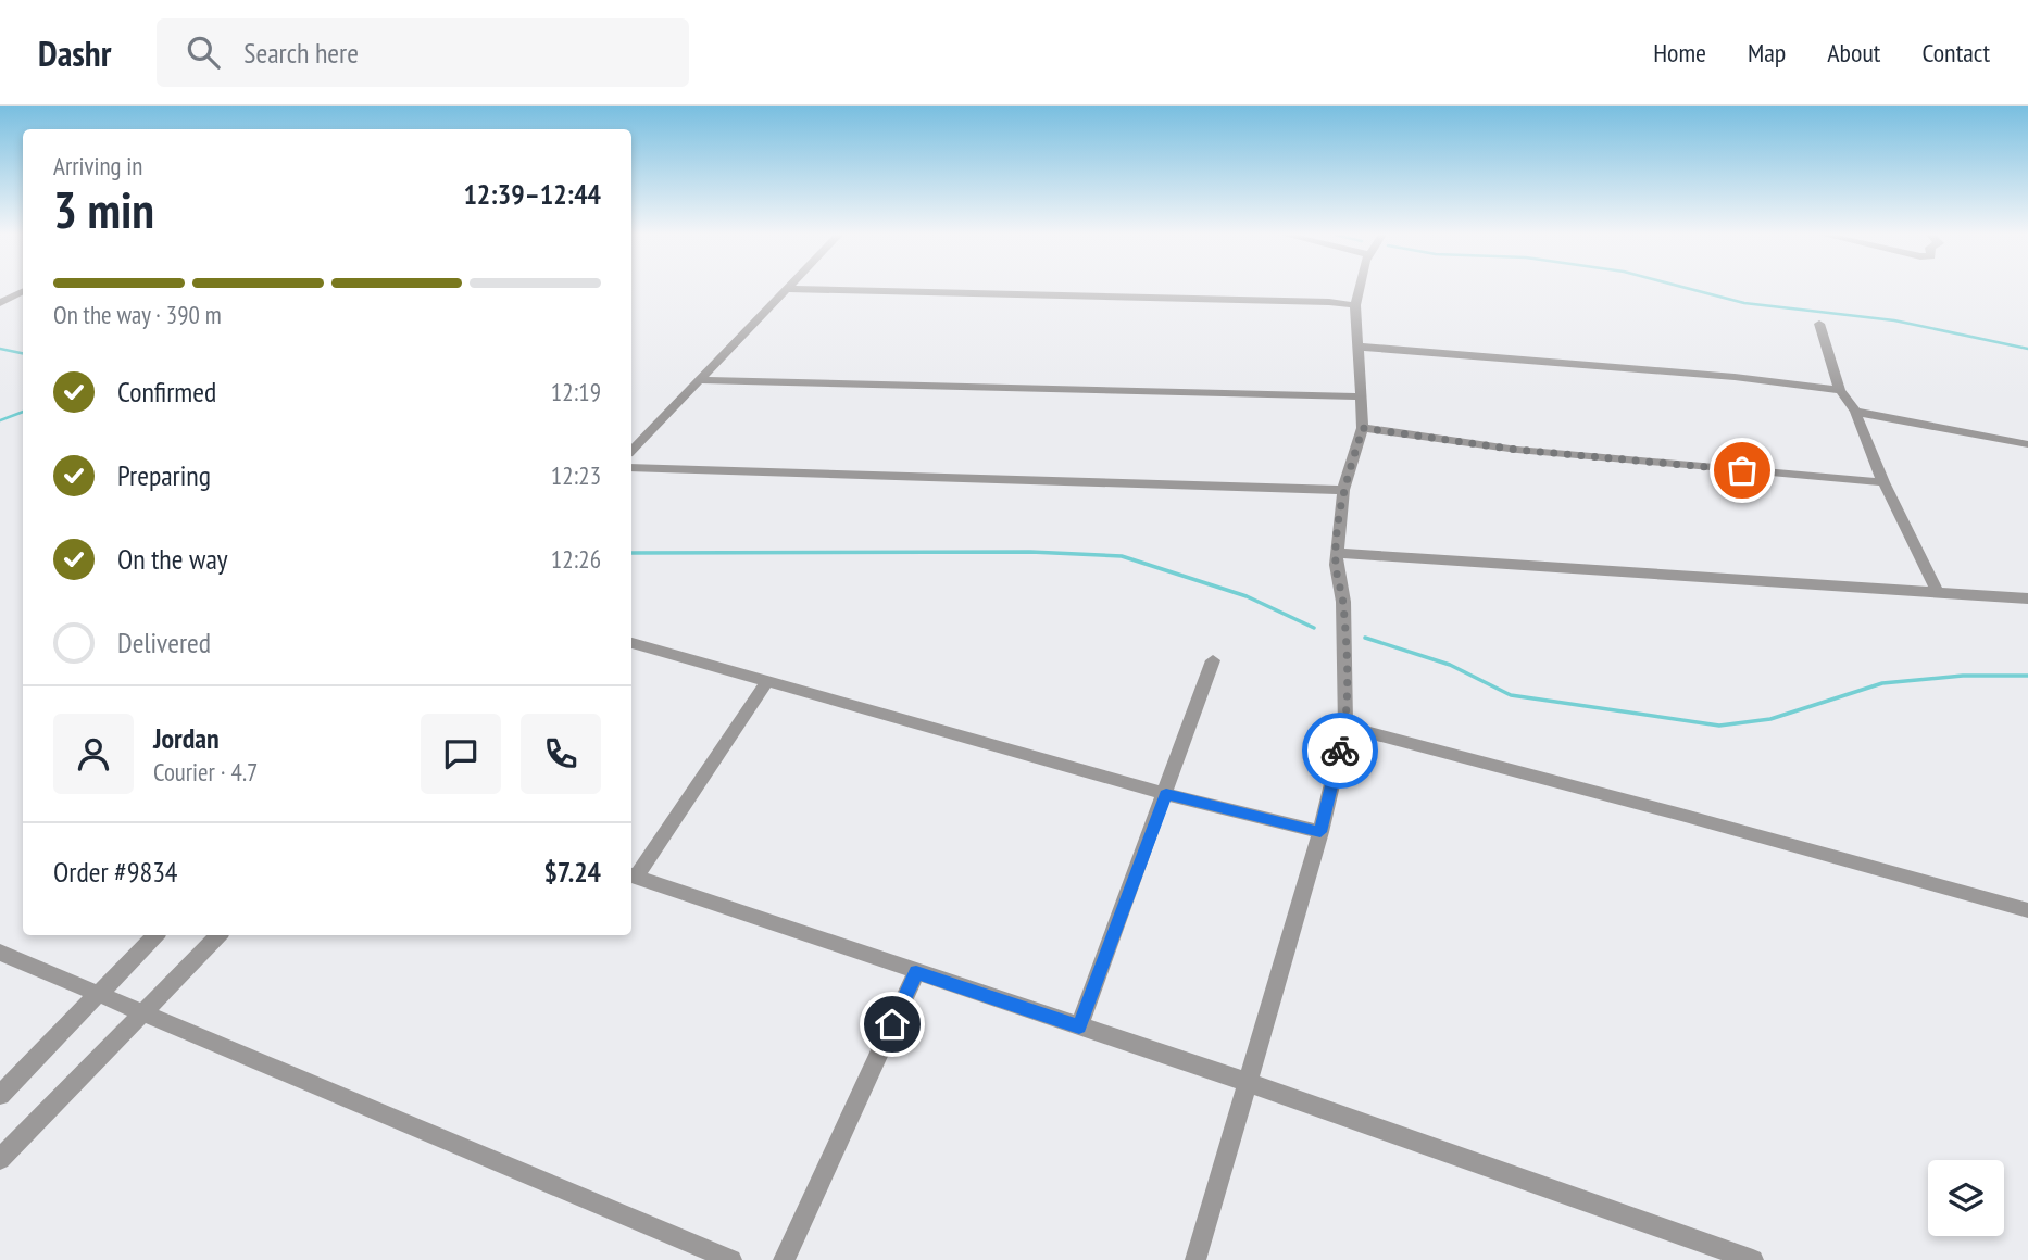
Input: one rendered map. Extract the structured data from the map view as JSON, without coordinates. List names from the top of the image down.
{
  "page": {
    "header": "Dashr",
    "search": "Search here",
    "nav": [
      "Home",
      "Map",
      "About",
      "Contact"
    ],
    "heading": ["3 min", "Arriving in", "12:39–12:44"],
    "panel": [
      "Jordan",
      "Courier · 4.7",
      "Order #9834",
      "$7.24"
    ],
    "bar": "On the way · 390 m",
    "list": [
      ["Confirmed", "12:19"],
      ["Preparing", "12:23"],
      ["On the way", "12:26"],
      "Delivered"
    ]
  }
}
